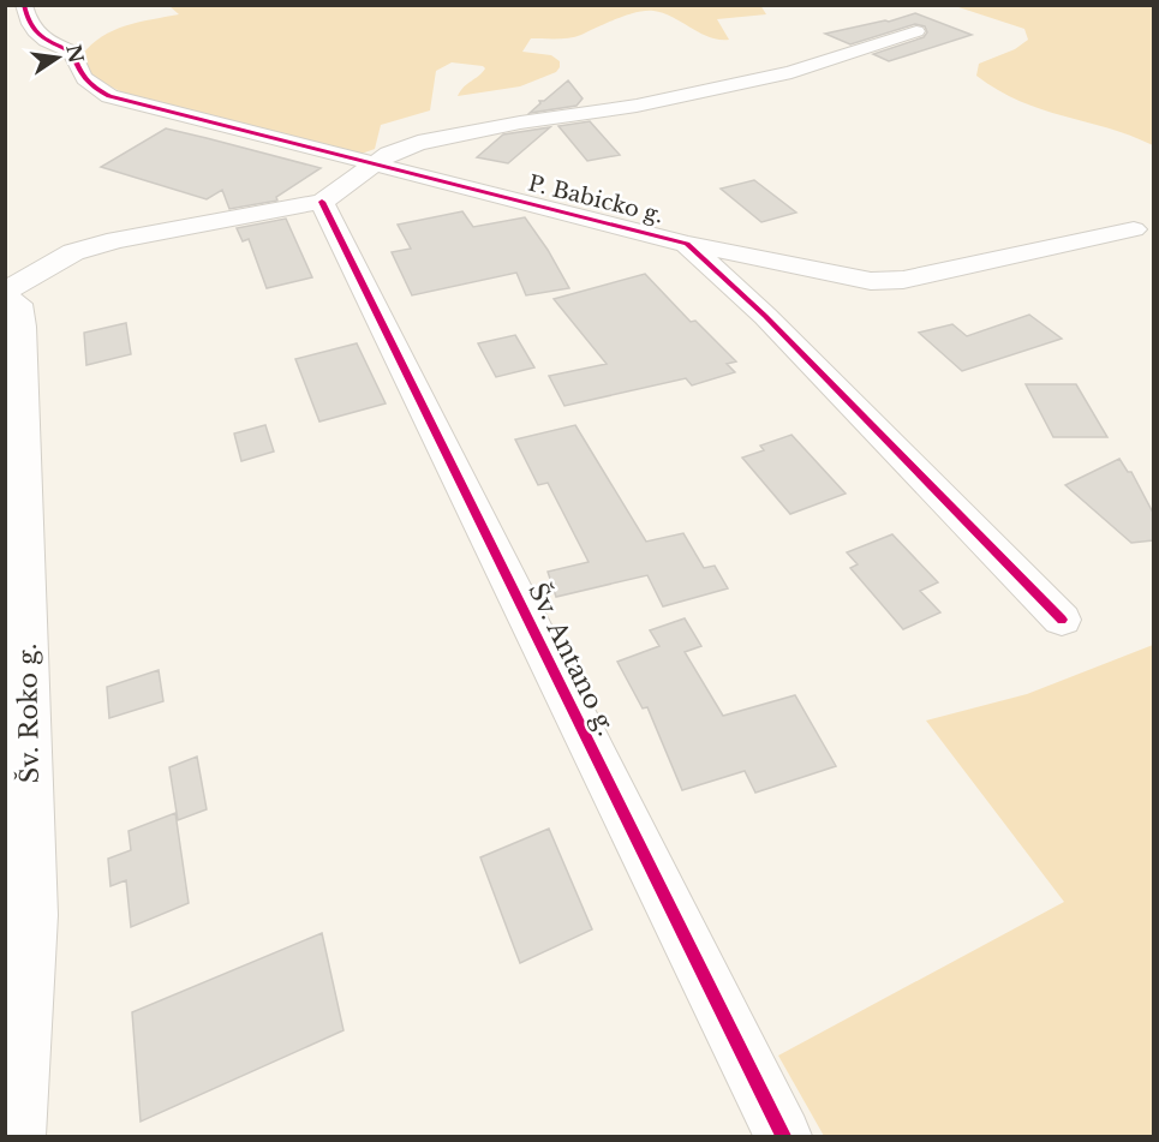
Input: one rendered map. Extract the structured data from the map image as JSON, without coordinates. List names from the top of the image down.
{
  "streets": {
    "street": ["P. Babicko g.", "Šv. Antano g.", "Šv. Roko g."]
  },
  "north": "right"
}
